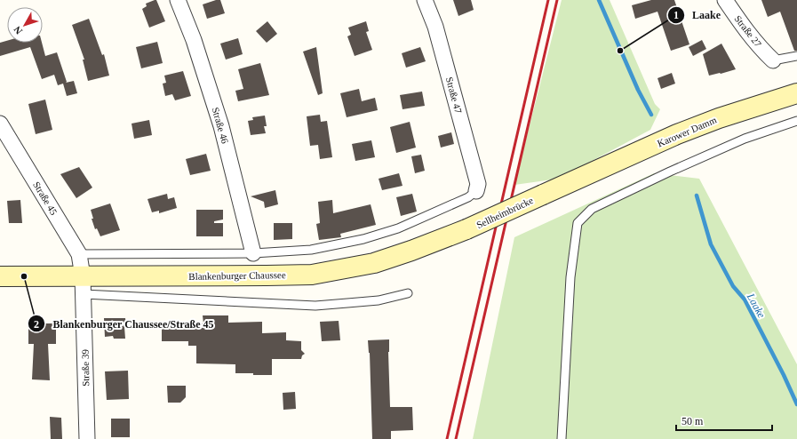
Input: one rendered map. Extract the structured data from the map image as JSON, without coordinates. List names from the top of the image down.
{
  "streets": {
    "main road": ["Karower Damm", "Sellheimbrücke", "Blankenburger Chaussee"],
    "street": [
      "Straße 27",
      "Straße 47",
      "Straße 46",
      "Straße 45",
      "Straße 39"
    ]
  },
  "crossings": [
    ["Karower Damm", "Sellheimbrücke"],
    ["Straße 45", "Blankenburger Chaussee"],
    ["Straße 45", "Straße 39"],
    ["Sellheimbrücke", "Blankenburger Chaussee"],
    ["Blankenburger Chaussee", "Straße 39"]
  ],
  "water": ["Laake"],
  "places": ["Laake", "Blankenburger Chaussee/Straße 45"],
  "scale_bar": "50 m",
  "north": "bottom left"
}
